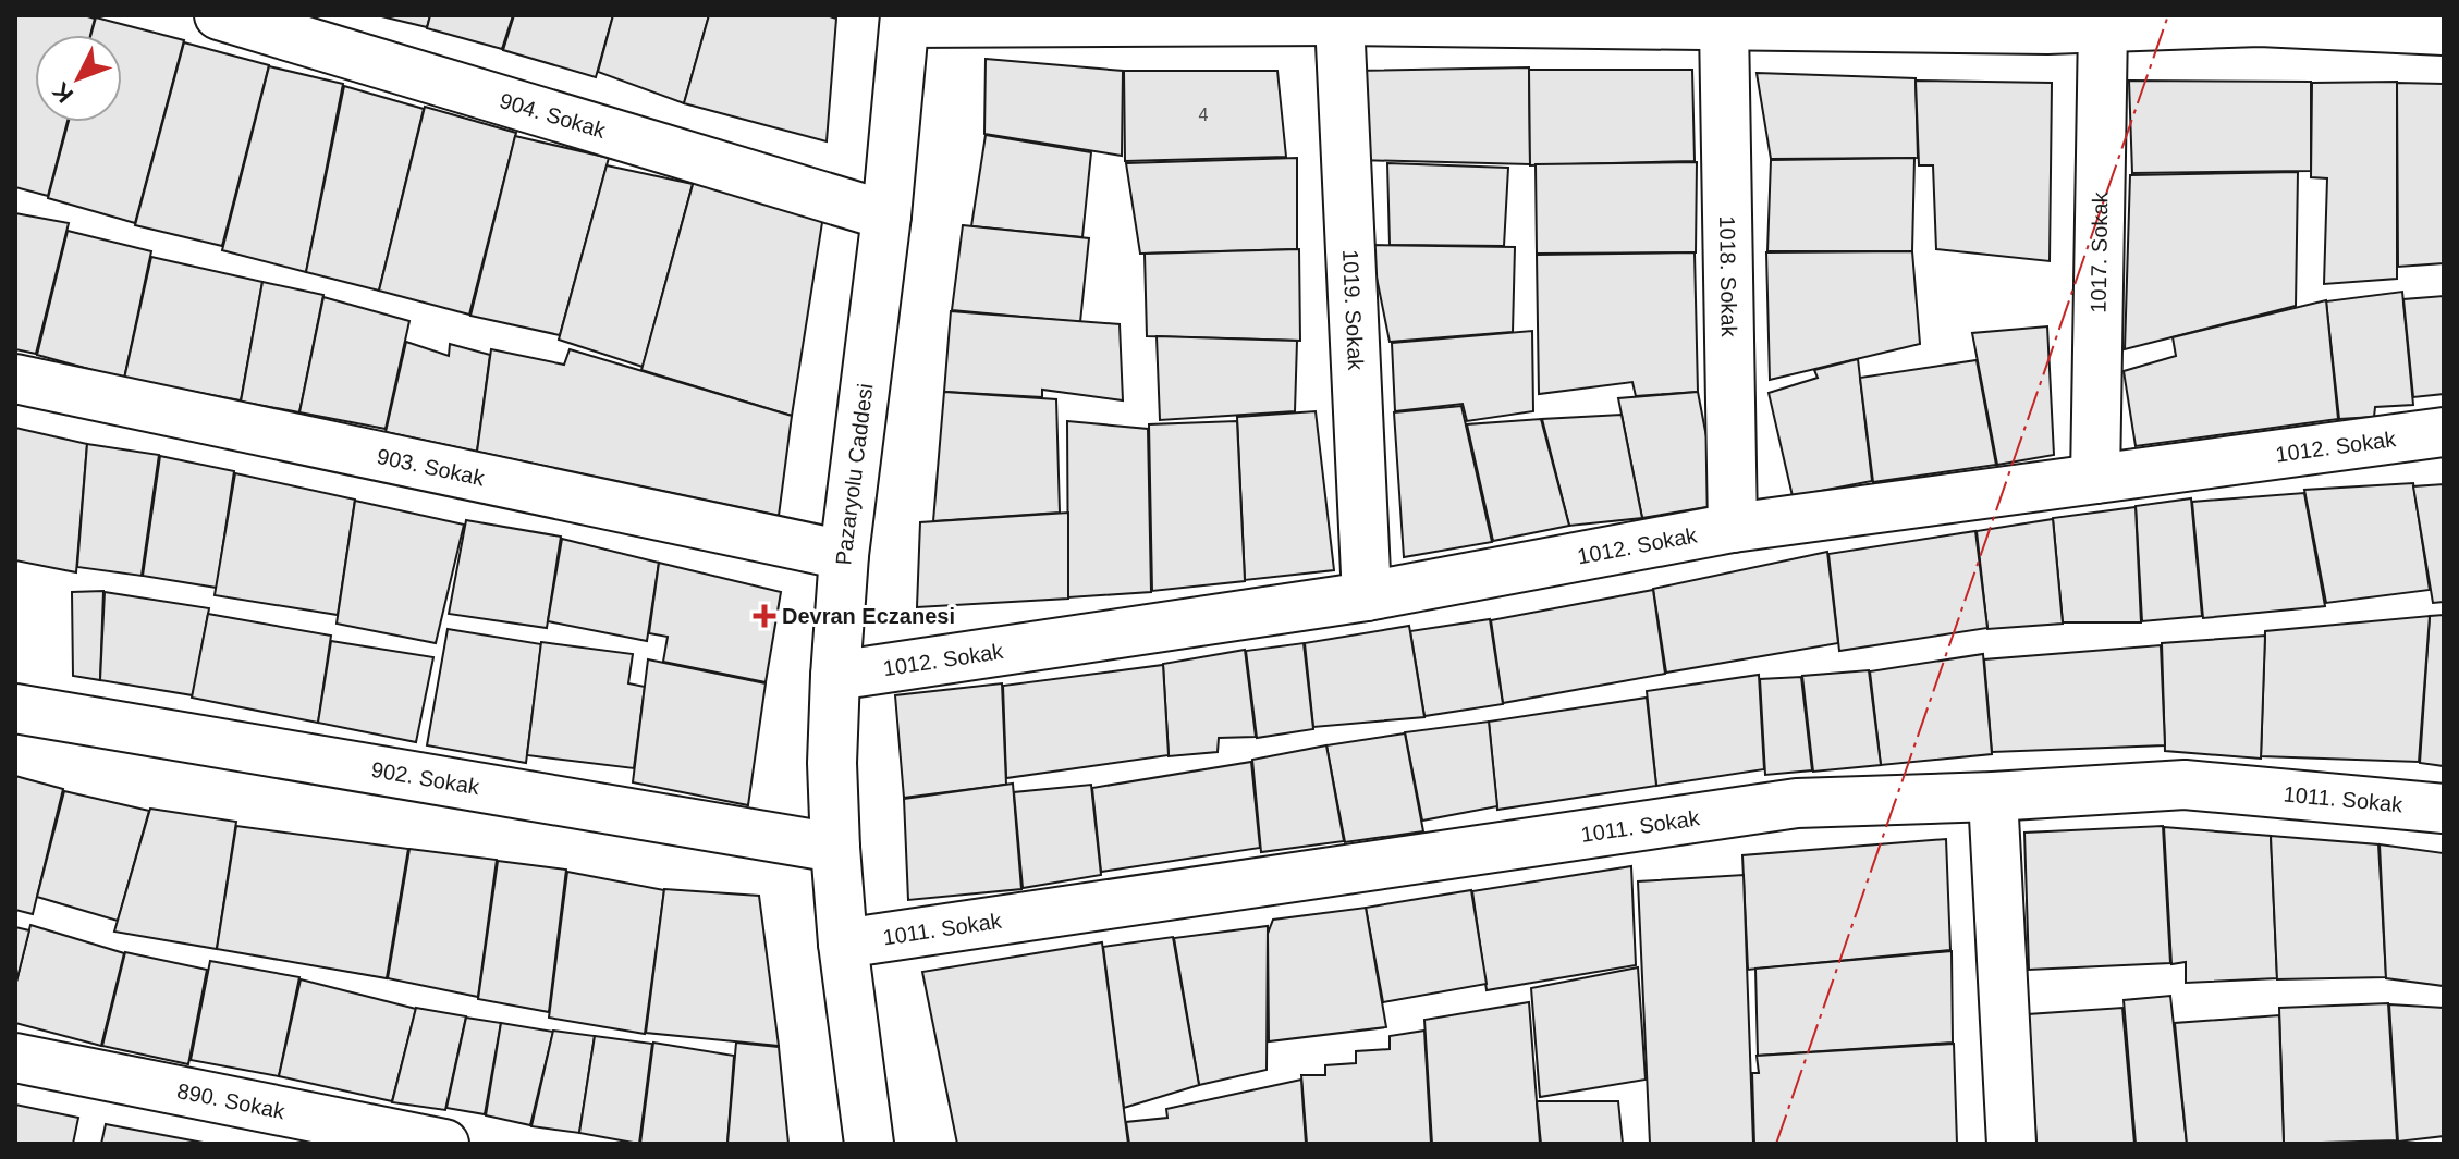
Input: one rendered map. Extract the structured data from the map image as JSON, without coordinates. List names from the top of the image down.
{
  "streets": {
    "street": [
      "904. Sokak",
      "1017. Sokak",
      "1018. Sokak",
      "1019. Sokak",
      "1012. Sokak",
      "903. Sokak",
      "Pazaryolu Caddesi",
      "902. Sokak",
      "1011. Sokak",
      "890. Sokak"
    ]
  },
  "crossings": [
    ["904. Sokak", "Pazaryolu Caddesi"],
    ["1017. Sokak", "1012. Sokak"],
    ["1018. Sokak", "1012. Sokak"],
    ["1019. Sokak", "1012. Sokak"],
    ["1012. Sokak", "Pazaryolu Caddesi"],
    ["903. Sokak", "Pazaryolu Caddesi"],
    ["Pazaryolu Caddesi", "902. Sokak"],
    ["Pazaryolu Caddesi", "1011. Sokak"]
  ],
  "places": {
    "health": ["Devran Eczanesi"]
  },
  "house_numbers": ["4"],
  "north": "bottom left"
}
